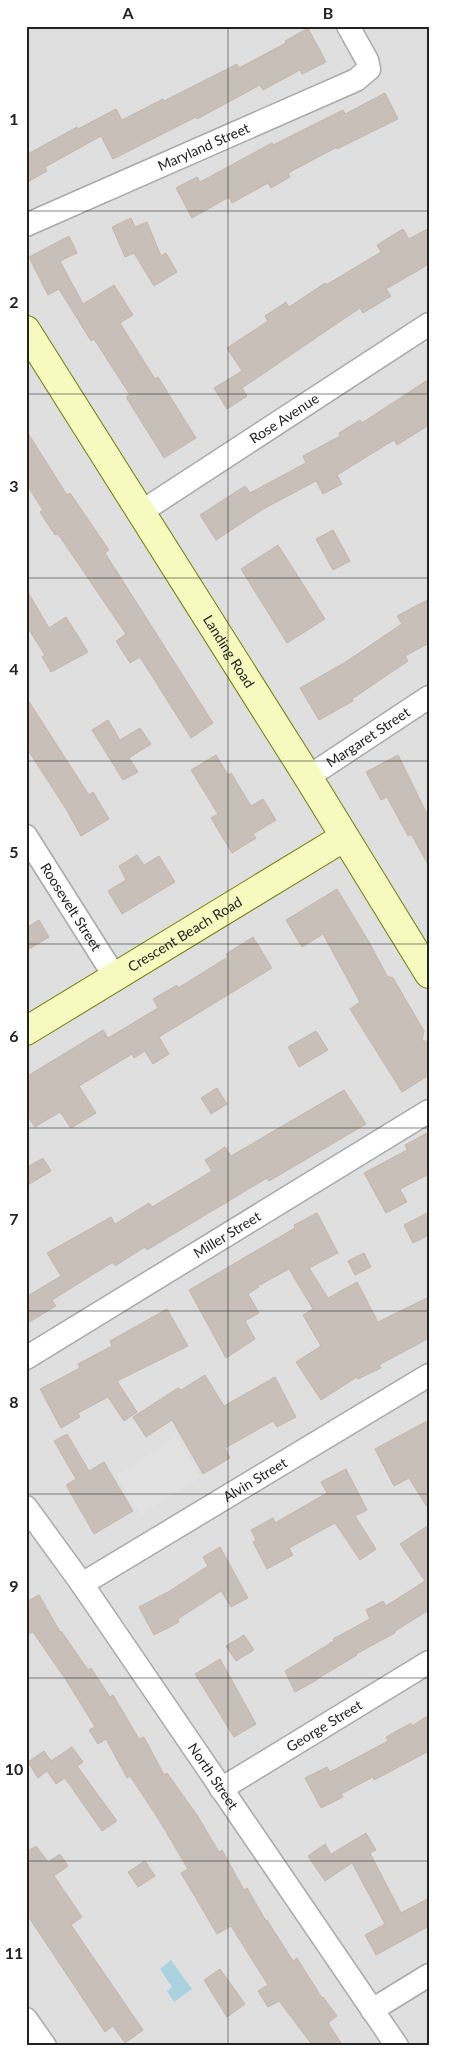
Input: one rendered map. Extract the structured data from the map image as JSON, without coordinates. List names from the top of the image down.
{
  "streets": {
    "street": [
      "Maryland Street",
      "Rose Avenue",
      "Landing Road",
      "Margaret Street",
      "Roosevelt Street",
      "Crescent Beach Road",
      "Miller Street",
      "Alvin Street",
      "George Street",
      "North Street"
    ]
  },
  "crossings": [
    ["Rose Avenue", "Landing Road"],
    ["Landing Road", "Margaret Street"],
    ["Landing Road", "Crescent Beach Road"],
    ["Roosevelt Street", "Crescent Beach Road"],
    ["Alvin Street", "North Street"],
    ["George Street", "North Street"]
  ],
  "grid": {
    "columns": ["A", "B"],
    "rows": [
      "1",
      "2",
      "3",
      "4",
      "5",
      "6",
      "7",
      "8",
      "9",
      "10",
      "11"
    ]
  }
}
